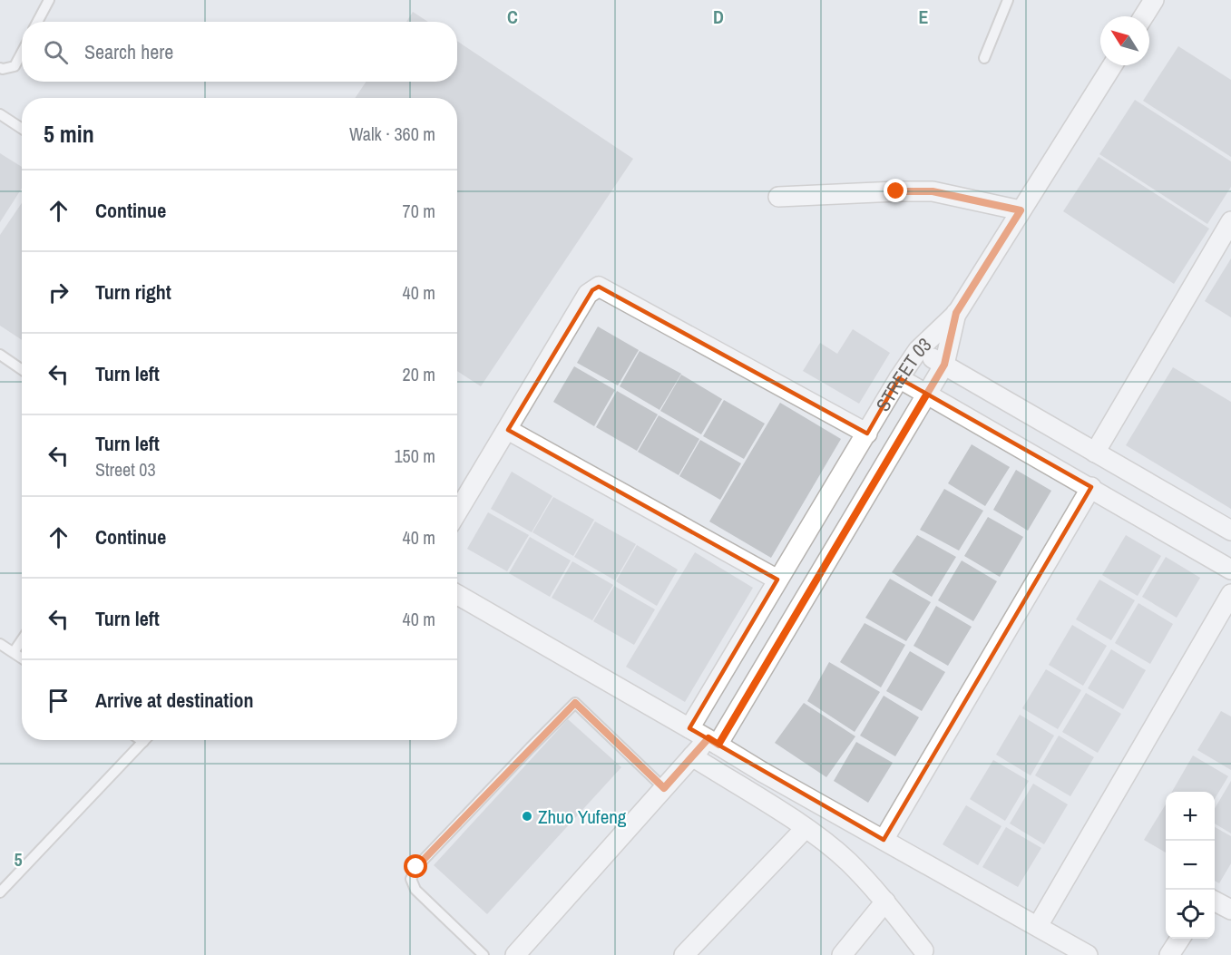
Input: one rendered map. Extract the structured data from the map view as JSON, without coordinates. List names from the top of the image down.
{
  "streets": {
    "street": ["STREET 03"]
  },
  "places": ["Zhuo Yufeng"],
  "north": "top left",
  "page": {
    "search": "Search here",
    "heading": ["5 min", "Walk · 360 m"],
    "list": [
      ["Continue", "70 m"],
      ["Turn right", "40 m"],
      ["Turn left", "20 m"],
      ["Turn left", "Street 03", "150 m"],
      ["Continue", "40 m"],
      ["Turn left", "40 m"],
      "Arrive at destination"
    ],
    "map_buttons": ["+", "−"]
  },
  "grid": {
    "columns": ["C", "D", "E"],
    "rows": ["5"]
  }
}
